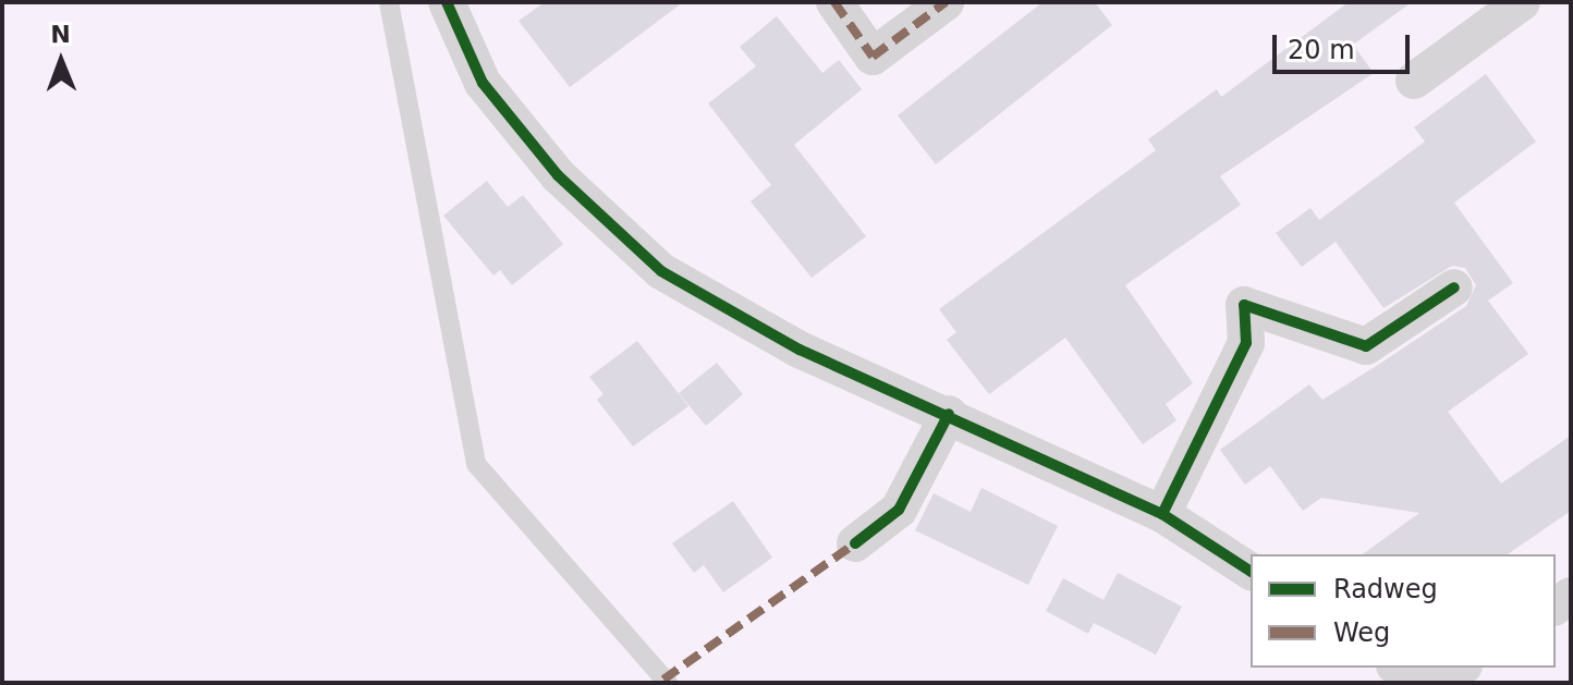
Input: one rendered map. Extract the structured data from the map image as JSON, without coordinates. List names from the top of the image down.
{
  "legend": ["Radweg", "Weg"],
  "scale_bar": "20 m",
  "north": "top"
}
